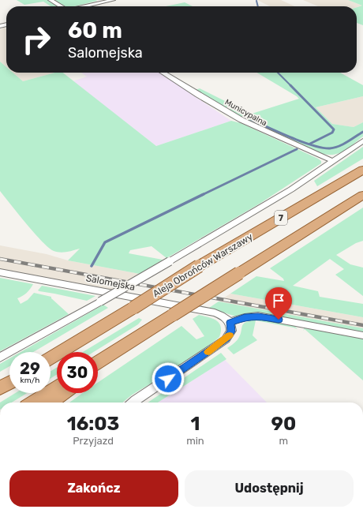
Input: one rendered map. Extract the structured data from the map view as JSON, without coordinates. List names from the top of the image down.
{
  "streets": {
    "main road": ["7", "Aleja Obrońców Warszawy"],
    "street": ["Municypalna", "Salomejska"]
  },
  "page": {
    "turn": ["60 m", "Salomejska"],
    "speed": "29 km/h",
    "limit": "30",
    "eta": [
      "16:03",
      "Przyjazd",
      "1",
      "min",
      "90",
      "m"
    ],
    "buttons": ["Zakończ", "Udostępnij"]
  }
}
